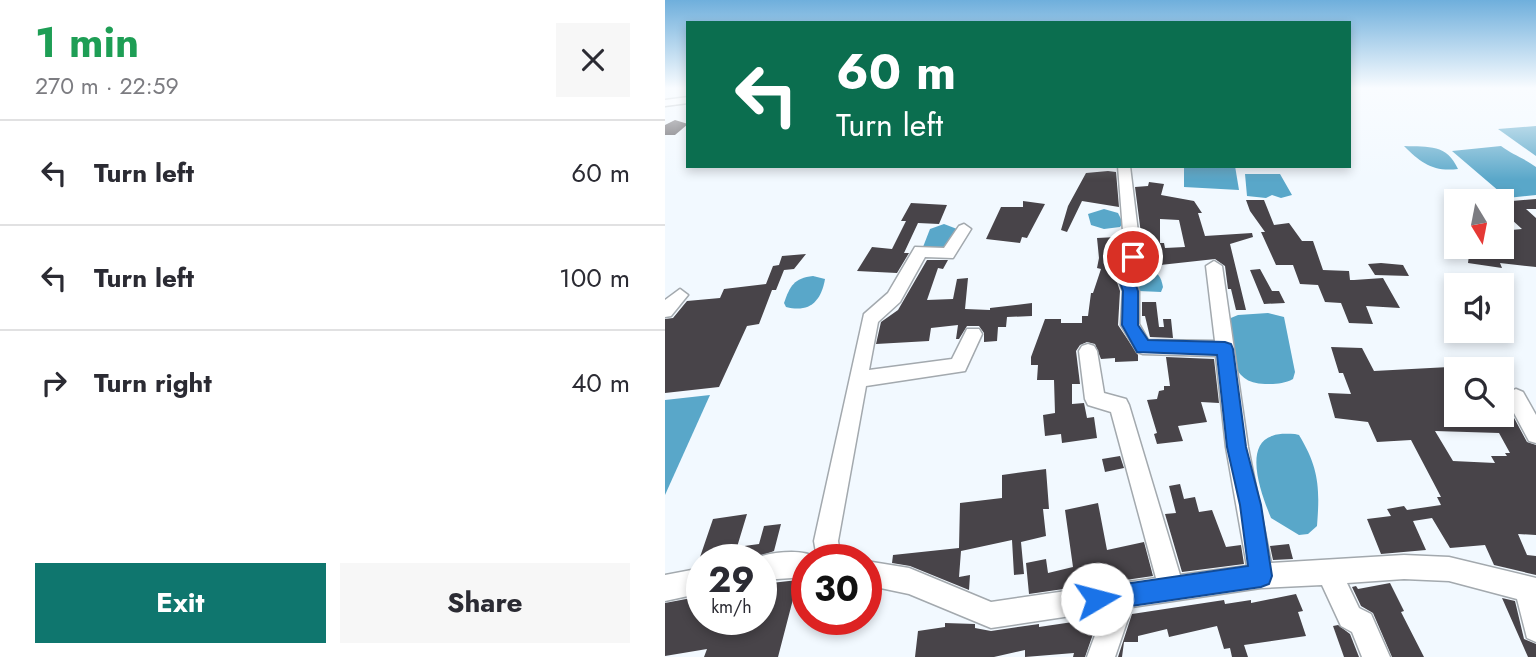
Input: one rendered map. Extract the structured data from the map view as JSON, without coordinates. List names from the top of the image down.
{
  "north": "bottom",
  "page": {
    "heading": ["1 min", "270 m · 22:59"],
    "turn": ["60 m", "Turn left"],
    "list": [
      {
        "name": "Turn left",
        "value": "60 m"
      },
      {
        "name": "Turn left",
        "value": "100 m"
      },
      {
        "name": "Turn right",
        "value": "40 m"
      }
    ],
    "speed": "29 km/h",
    "limit": "30",
    "buttons": ["Exit", "Share"]
  }
}
